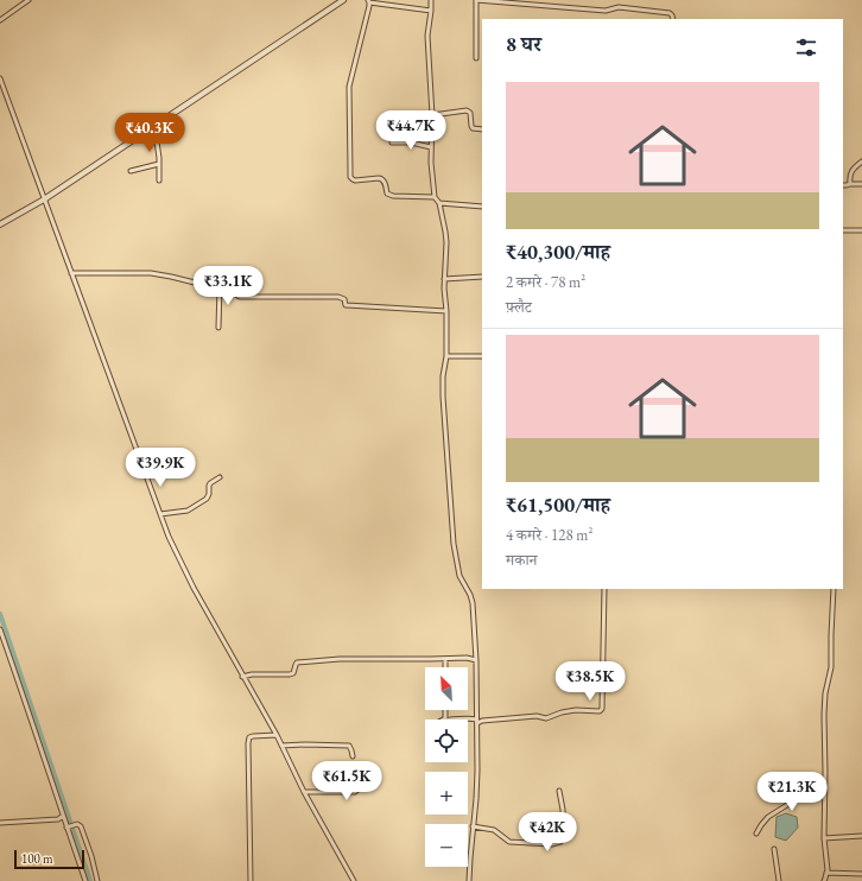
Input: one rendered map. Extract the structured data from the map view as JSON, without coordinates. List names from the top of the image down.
{
  "scale_bar": "100 m",
  "north": "top left",
  "page": {
    "heading": "8 घर",
    "list": [
      {
        "name": "₹40,300/माह",
        "note": "2 कमरे · 78 m² · फ़्लैट"
      },
      {
        "name": "₹61,500/माह",
        "note": "4 कमरे · 128 m² · मकान"
      }
    ],
    "price": [
      "₹44.7K",
      "₹40.3K",
      "₹33.1K",
      "₹39.9K",
      "₹38.5K",
      "₹61.5K",
      "₹21.3K",
      "₹42K"
    ],
    "map_buttons": ["+", "−"],
    "scale": "100 m"
  }
}
